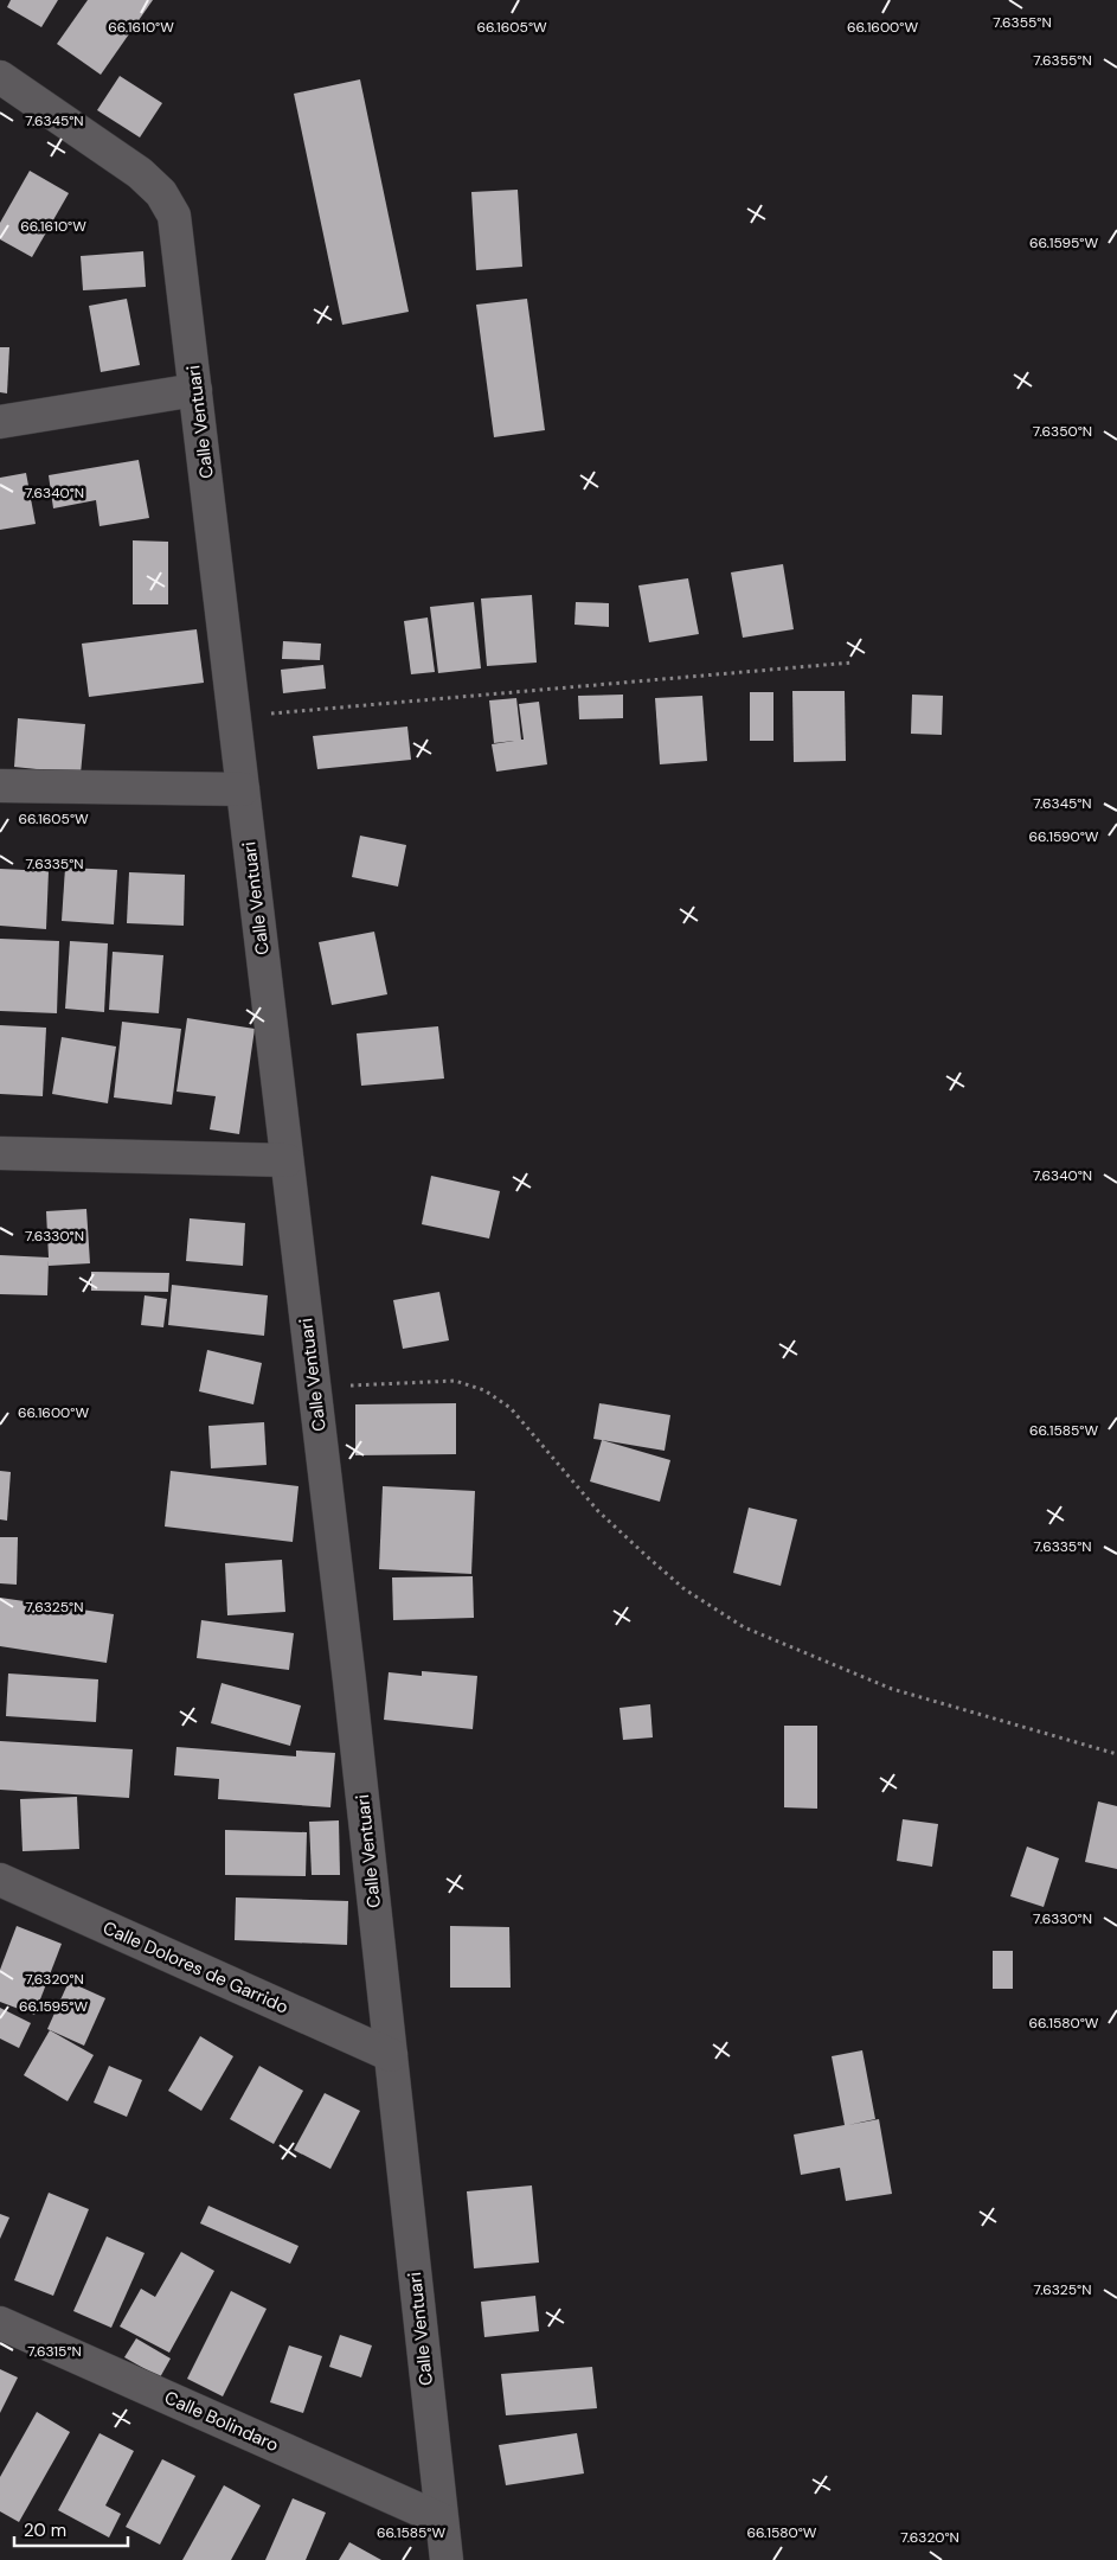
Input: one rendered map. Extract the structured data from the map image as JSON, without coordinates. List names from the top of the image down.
{
  "streets": {
    "street": ["Calle Ventuari", "Calle Dolores de Garrido", "Calle Bolindaro"]
  },
  "crossings": [
    ["Calle Ventuari", "Calle Dolores de Garrido"],
    ["Calle Ventuari", "Calle Bolindaro"]
  ],
  "scale_bar": "20 m",
  "coordinates": [
    "7.6355°N",
    "66.1610°W",
    "66.1605°W",
    "66.1600°W",
    "7.6345°N",
    "66.1595°W",
    "7.6350°N",
    "7.6340°N",
    "66.1590°W",
    "7.6335°N",
    "7.6330°N",
    "66.1585°W",
    "7.6325°N",
    "7.6320°N",
    "66.1580°W",
    "7.6315°N"
  ]
}
